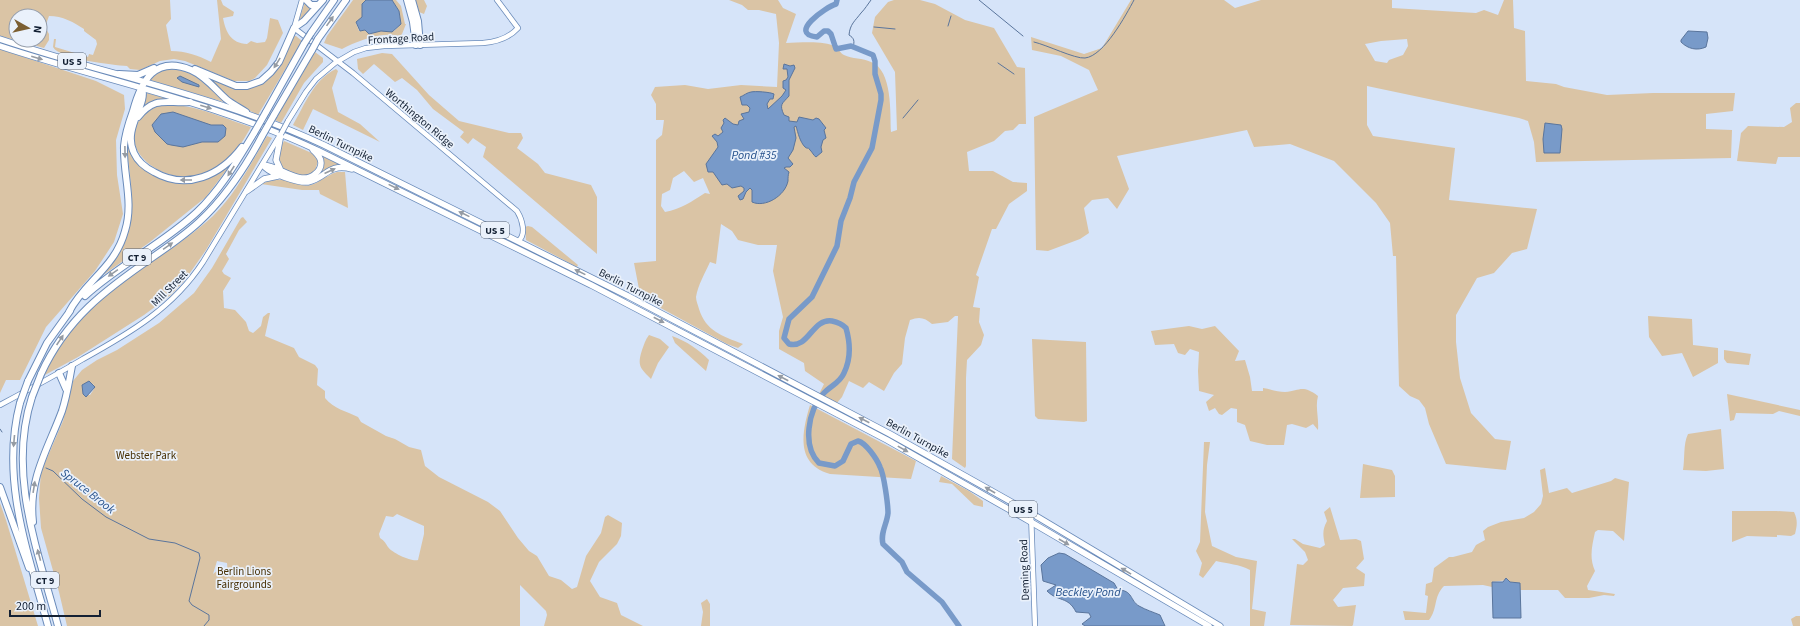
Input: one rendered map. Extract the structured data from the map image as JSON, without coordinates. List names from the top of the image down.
{
  "streets": {
    "highway": ["US 5", "Berlin Turnpike", "CT 9"],
    "main road": [
      "Frontage Road",
      "Worthington Ridge",
      "Mill Street",
      "Deming Road"
    ]
  },
  "crossings": [
    ["Frontage Road", "Worthington Ridge"],
    ["Worthington Ridge", "Berlin Turnpike"],
    ["Berlin Turnpike", "Deming Road"]
  ],
  "water": ["Pond #35", "Spruce Brook", "Beckley Pond"],
  "parks": ["Webster Park", "Berlin Lions Fairgrounds"],
  "scale_bar": "200 m",
  "north": "right"
}
